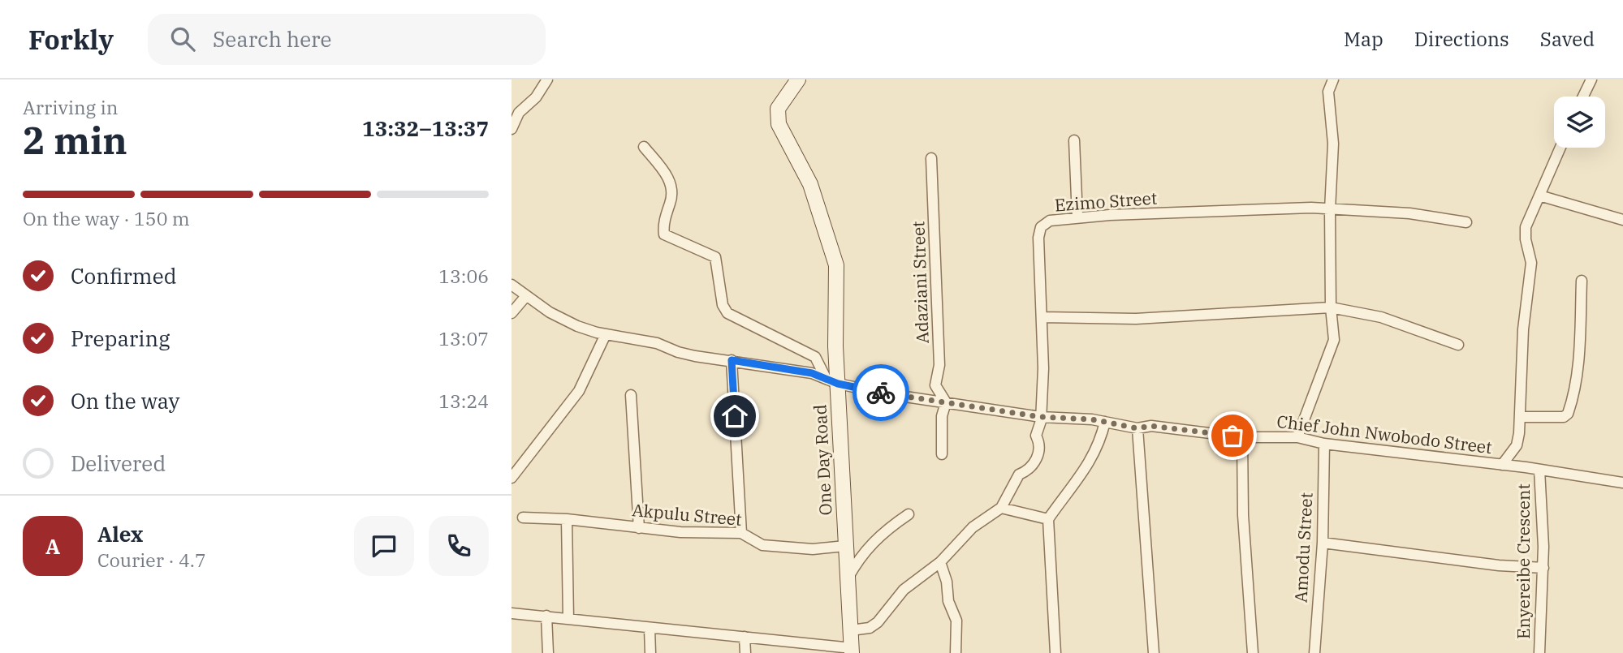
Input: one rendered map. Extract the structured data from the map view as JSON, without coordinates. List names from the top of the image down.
{
  "streets": {
    "main road": ["One Day Road"],
    "street": [
      "Ezimo Street",
      "Adaziani Street",
      "Chief John Nwobodo Street",
      "Akpulu Street",
      "Amodu Street",
      "Enyereibe Crescent"
    ]
  },
  "crossings": [
    ["Ezimo Street", "Chief John Nwobodo Street"],
    ["Adaziani Street", "Chief John Nwobodo Street"],
    ["Chief John Nwobodo Street", "One Day Road"],
    ["Chief John Nwobodo Street", "Amodu Street"],
    ["Chief John Nwobodo Street", "Enyereibe Crescent"],
    ["One Day Road", "Akpulu Street"]
  ],
  "page": {
    "header": "Forkly",
    "search": "Search here",
    "nav": ["Map", "Directions", "Saved"],
    "heading": ["2 min", "Arriving in", "13:32–13:37"],
    "panel": ["Alex", "Courier · 4.7"],
    "bar": "On the way · 150 m",
    "list": [
      ["Confirmed", "13:06"],
      ["Preparing", "13:07"],
      ["On the way", "13:24"],
      "Delivered"
    ],
    "round": "A"
  }
}
